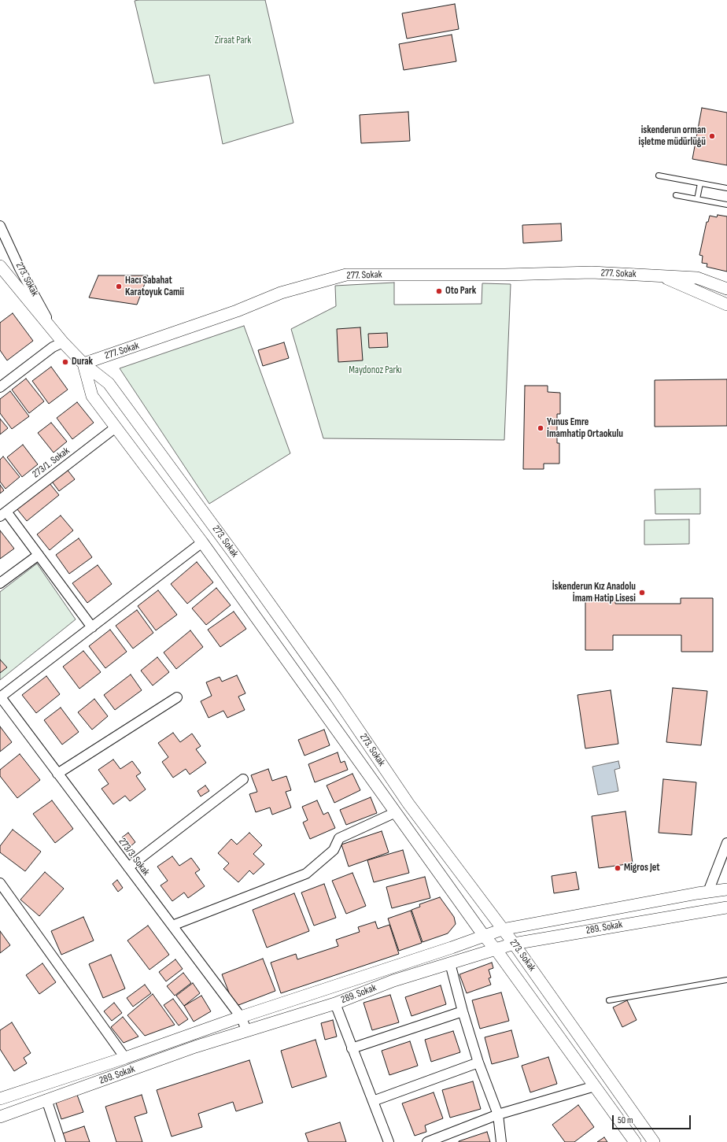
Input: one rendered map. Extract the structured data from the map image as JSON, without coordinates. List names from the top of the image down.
{
  "streets": {
    "street": [
      "277. Sokak",
      "273. Sokak",
      "273/1. Sokak",
      "273/3. Sokak",
      "289. Sokak"
    ]
  },
  "crossings": [
    ["277. Sokak", "273. Sokak"],
    ["273. Sokak", "273/1. Sokak"],
    ["273. Sokak", "289. Sokak"],
    ["273/3. Sokak", "289. Sokak"]
  ],
  "parks": ["Ziraat Park", "Maydonoz Parkı"],
  "places": [
    "iskenderun orman işletme müdürlüğü",
    "Hacı Sabahat Karatoyuk Camii",
    "Oto Park",
    "Durak",
    "Yunus Emre İmamhatip Ortaokulu",
    "İskenderun Kız Anadolu İmam Hatip Lisesi",
    "Migros Jet"
  ],
  "scale_bar": "50 m"
}
